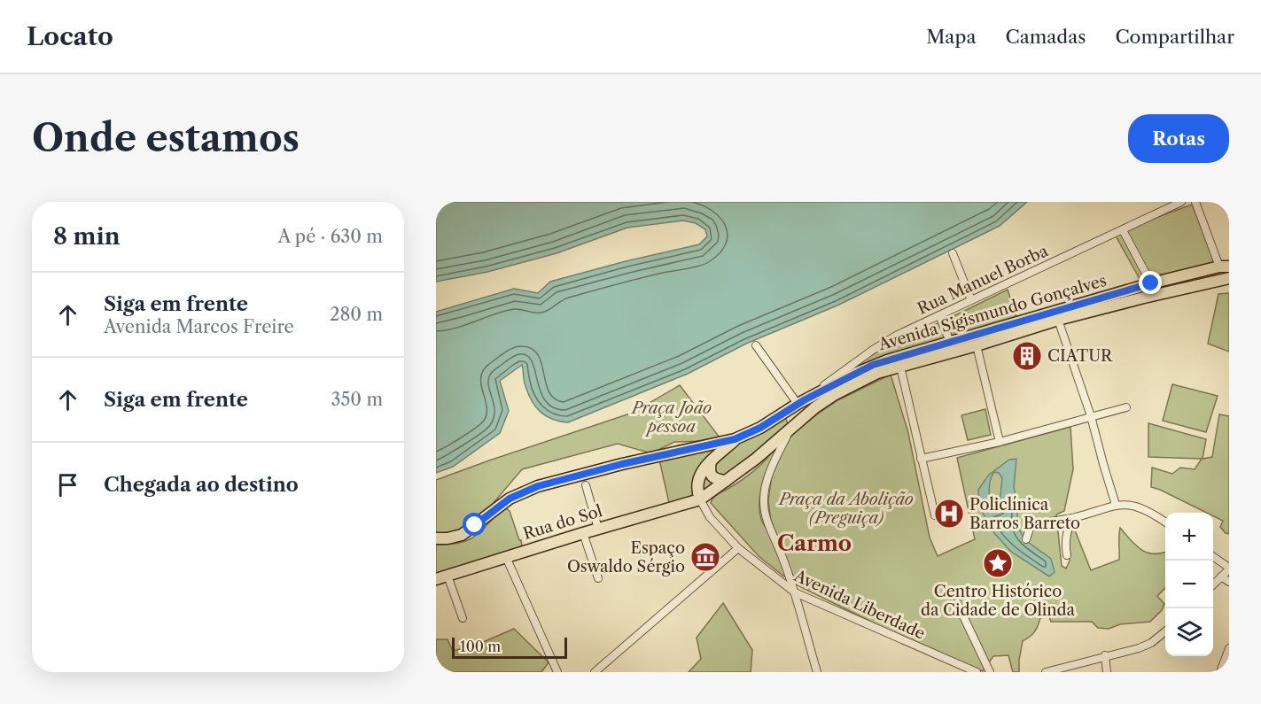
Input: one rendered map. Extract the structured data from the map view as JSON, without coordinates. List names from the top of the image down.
{
  "streets": {
    "main road": ["Avenida Sigismundo Gonçalves", "Rua do Sol"],
    "street": ["Rua Manuel Borba", "Avenida Liberdade"]
  },
  "crossings": [
    ["Rua Manuel Borba", "Avenida Sigismundo Gonçalves"],
    ["Avenida Sigismundo Gonçalves", "Rua do Sol"],
    ["Avenida Sigismundo Gonçalves", "Avenida Liberdade"],
    ["Rua do Sol", "Avenida Liberdade"]
  ],
  "districts": ["Carmo"],
  "parks": ["Praça João pessoa", "Praça da Abolição (Preguiça)"],
  "places": {
    "building": ["CIATUR"],
    "hospital": ["Policlínica Barros Barreto"],
    "museum": ["Espaço Oswaldo Sérgio"],
    "place": ["Centro Histórico da Cidade de Olinda"]
  },
  "scale_bar": "100 m",
  "page": {
    "header": "Locato",
    "nav": ["Mapa", "Camadas", "Compartilhar"],
    "buttons": "Rotas",
    "title": "Onde estamos",
    "heading": ["8 min", "A pé · 630 m"],
    "list": [
      ["Siga em frente", "Avenida Marcos Freire", "280 m"],
      ["Siga em frente", "350 m"],
      "Chegada ao destino"
    ],
    "map_buttons": ["+", "−"],
    "scale": "100 m"
  }
}
